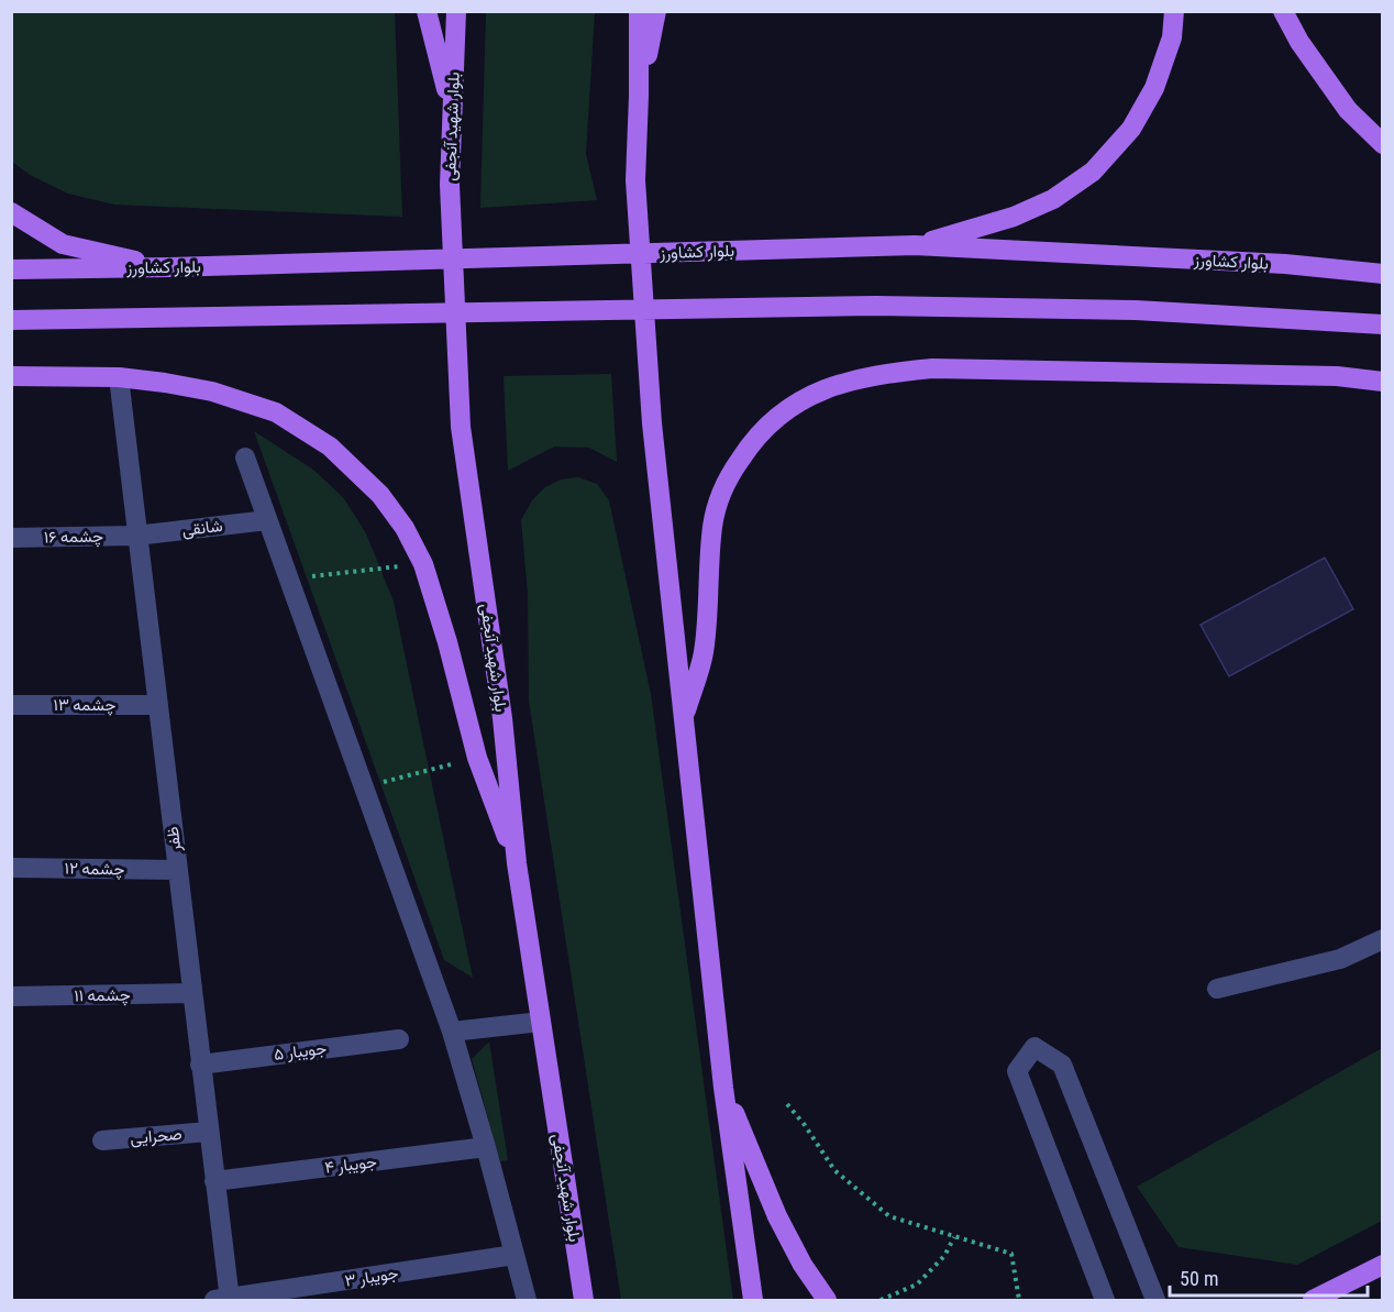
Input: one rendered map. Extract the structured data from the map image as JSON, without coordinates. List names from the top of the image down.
{
  "streets": {
    "main road": ["بلوار شهید آنجفی", "بلوار کشاورز"],
    "street": [
      "شانقی",
      "چشمه ۱۶",
      "چشمه ۱۳",
      "ظفر",
      "چشمه ۱۲",
      "چشمه ۱۱",
      "جویبار ۵",
      "صحرایی",
      "جویبار ۴",
      "جویبار ۳"
    ]
  },
  "crossings": [
    ["شانقی", "چشمه ۱۶"],
    ["شانقی", "ظفر"],
    ["چشمه ۱۶", "ظفر"],
    ["چشمه ۱۳", "ظفر"],
    ["ظفر", "چشمه ۱۲"],
    ["ظفر", "چشمه ۱۱"],
    ["ظفر", "جویبار ۵"],
    ["ظفر", "صحرایی"],
    ["ظفر", "جویبار ۴"],
    ["ظفر", "جویبار ۳"]
  ],
  "scale_bar": "50 m"
}
